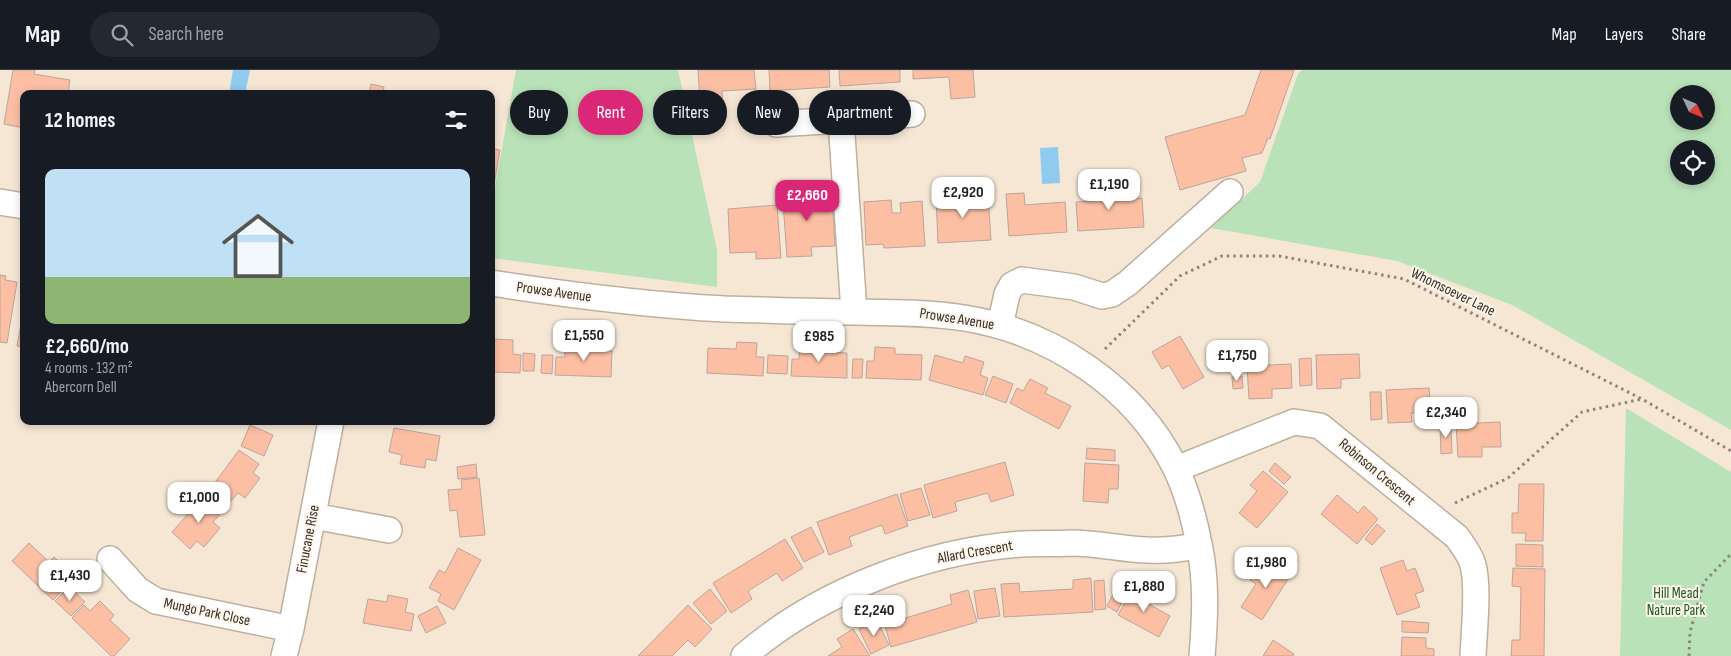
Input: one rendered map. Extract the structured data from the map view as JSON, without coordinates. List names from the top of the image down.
{
  "streets": {
    "street": [
      "Prowse Avenue",
      "Robinson Crescent",
      "Finucane Rise",
      "Allard Crescent",
      "Mungo Park Close"
    ],
    "path": ["Whomsoever Lane"]
  },
  "crossings": [
    ["Prowse Avenue", "Whomsoever Lane"],
    ["Prowse Avenue", "Robinson Crescent"],
    ["Prowse Avenue", "Allard Crescent"],
    ["Finucane Rise", "Mungo Park Close"]
  ],
  "parks": ["Hill Mead Nature Park"],
  "north": "bottom right",
  "page": {
    "header": "Map",
    "search": "Search here",
    "nav": ["Map", "Layers", "Share"],
    "chip": [
      "Buy",
      "Rent",
      "Filters",
      "New",
      "Apartment"
    ],
    "heading": "12 homes",
    "list": [
      {
        "name": "£2,660/mo",
        "note": "4 rooms · 132 m² · Abercorn Dell"
      }
    ],
    "price": [
      "£1,190",
      "£2,920",
      "£2,660",
      "£1,550",
      "£985",
      "£1,750",
      "£2,340",
      "£1,000",
      "£1,980",
      "£1,430",
      "£1,880",
      "£2,240"
    ]
  }
}
